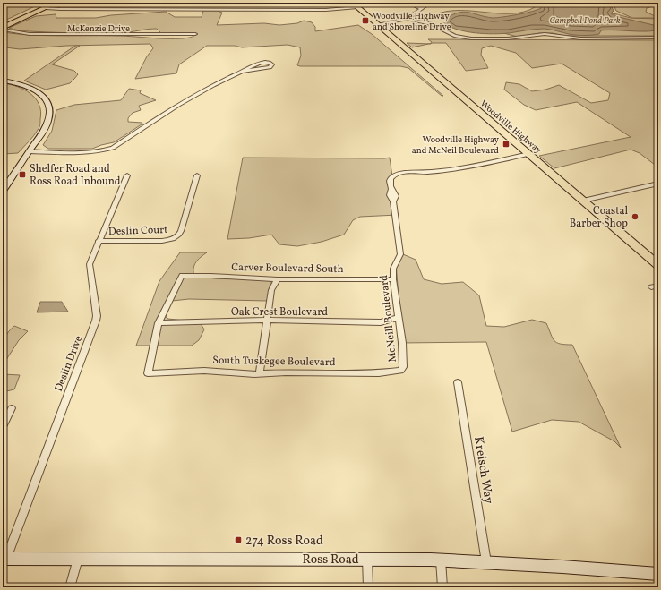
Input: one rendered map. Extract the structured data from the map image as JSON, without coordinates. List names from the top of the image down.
{
  "streets": {
    "main road": ["Woodville Highway"],
    "street": [
      "McKenzie Drive",
      "Deslin Court",
      "Carver Boulevard South",
      "Oak Crest Boulevard",
      "McNeill Boulevard",
      "South Tuskegee Boulevard",
      "Deslin Drive",
      "Kreisch Way",
      "Ross Road"
    ]
  },
  "crossings": [
    ["Woodville Highway", "McNeill Boulevard"],
    ["Deslin Court", "Deslin Drive"],
    ["Carver Boulevard South", "Oak Crest Boulevard"],
    ["Carver Boulevard South", "McNeill Boulevard"],
    ["Carver Boulevard South", "South Tuskegee Boulevard"],
    ["Oak Crest Boulevard", "McNeill Boulevard"],
    ["Oak Crest Boulevard", "South Tuskegee Boulevard"],
    ["McNeill Boulevard", "South Tuskegee Boulevard"],
    ["Deslin Drive", "Ross Road"],
    ["Kreisch Way", "Ross Road"]
  ],
  "parks": ["Campbell Pond Park"],
  "places": {
    "transit": [
      "Woodville Highway and Shoreline Drive",
      "Woodville Highway and McNeil Boulevard",
      "Shelfer Road and Ross Road Inbound",
      "274 Ross Road"
    ],
    "other": ["Coastal Barber Shop"]
  }
}
